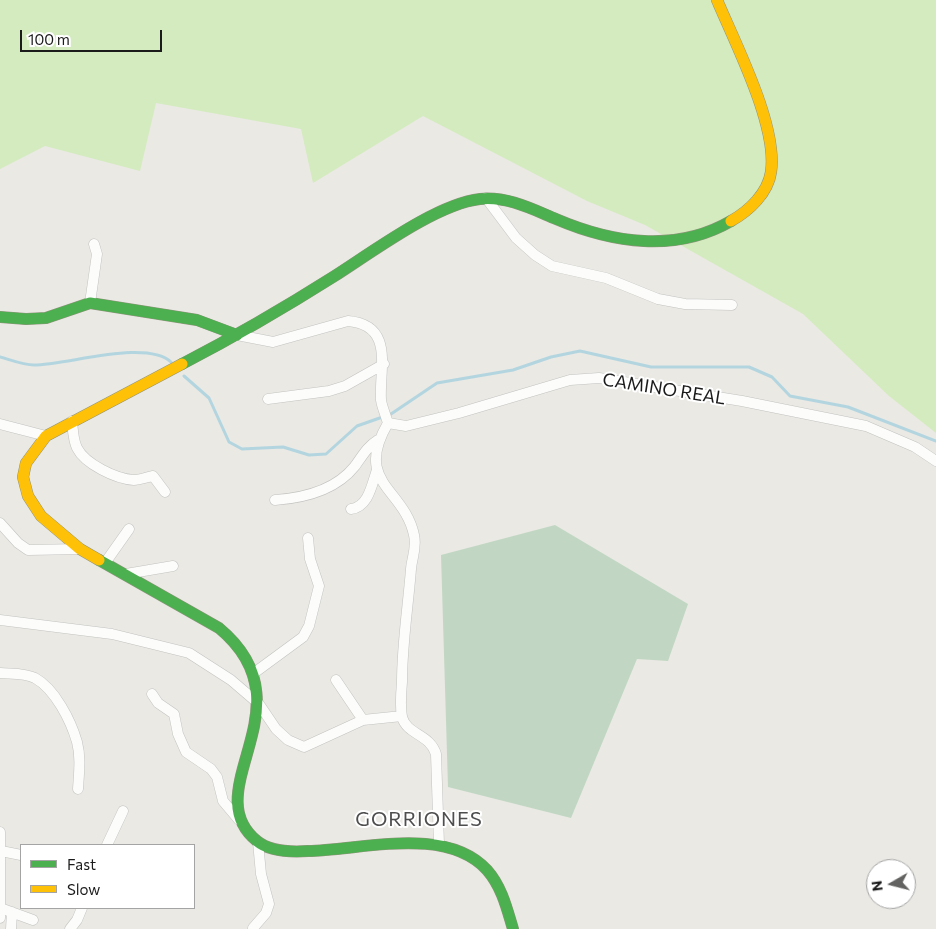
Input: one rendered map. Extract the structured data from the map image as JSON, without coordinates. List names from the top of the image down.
{
  "streets": {
    "street": ["CAMINO REAL"]
  },
  "districts": ["GORRIONES"],
  "legend": ["Fast", "Slow"],
  "scale_bar": "100 m",
  "north": "left"
}
